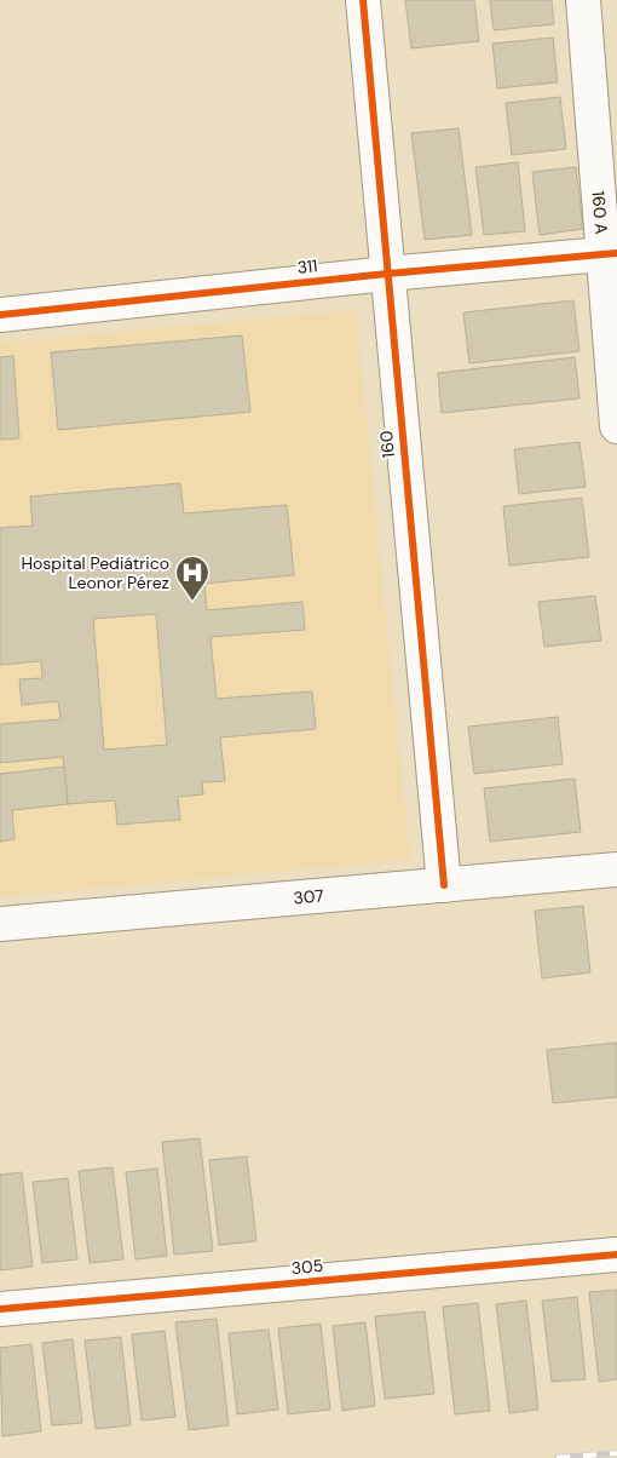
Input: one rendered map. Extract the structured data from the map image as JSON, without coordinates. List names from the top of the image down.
{
  "streets": {
    "street": [
      "160 A",
      "311",
      "160",
      "307",
      "305"
    ]
  },
  "crossings": [
    ["160 A", "311"],
    ["311", "160"],
    ["160", "307"]
  ],
  "places": {
    "hospital": ["Hospital Pediátrico Leonor Pérez"]
  }
}
